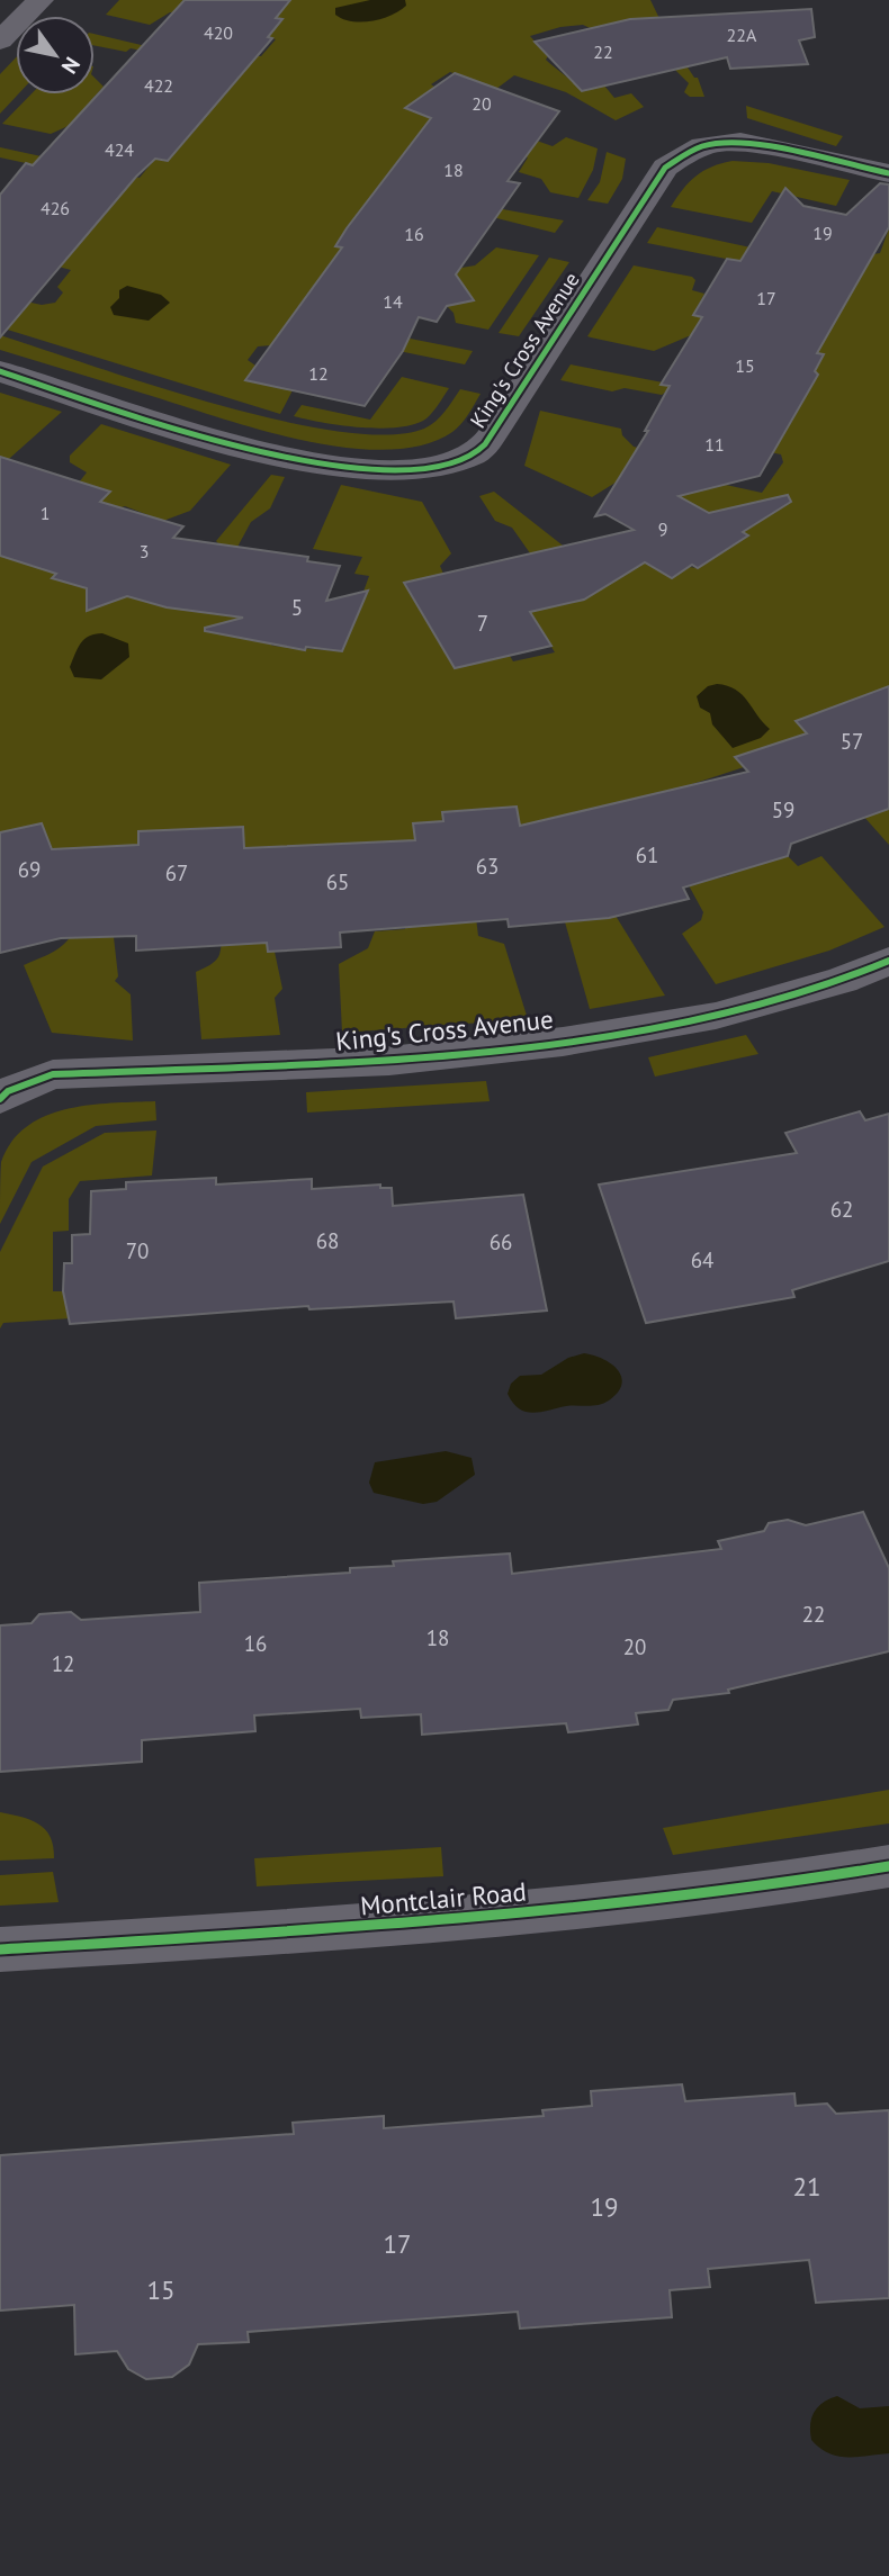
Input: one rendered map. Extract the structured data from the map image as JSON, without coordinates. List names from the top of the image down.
{
  "streets": {
    "street": ["King's Cross Avenue", "Montclair Road"]
  },
  "house_numbers": [
    "420",
    "22A",
    "22",
    "422",
    "20",
    "424",
    "18",
    "426",
    "19",
    "16",
    "17",
    "14",
    "15",
    "12",
    "11",
    "1",
    "9",
    "3",
    "5",
    "7",
    "57",
    "59",
    "61",
    "63",
    "69",
    "67",
    "65",
    "62",
    "68",
    "66",
    "70",
    "64",
    "22",
    "18",
    "16",
    "20",
    "12",
    "21",
    "19",
    "17",
    "15"
  ],
  "north": "bottom right"
}
